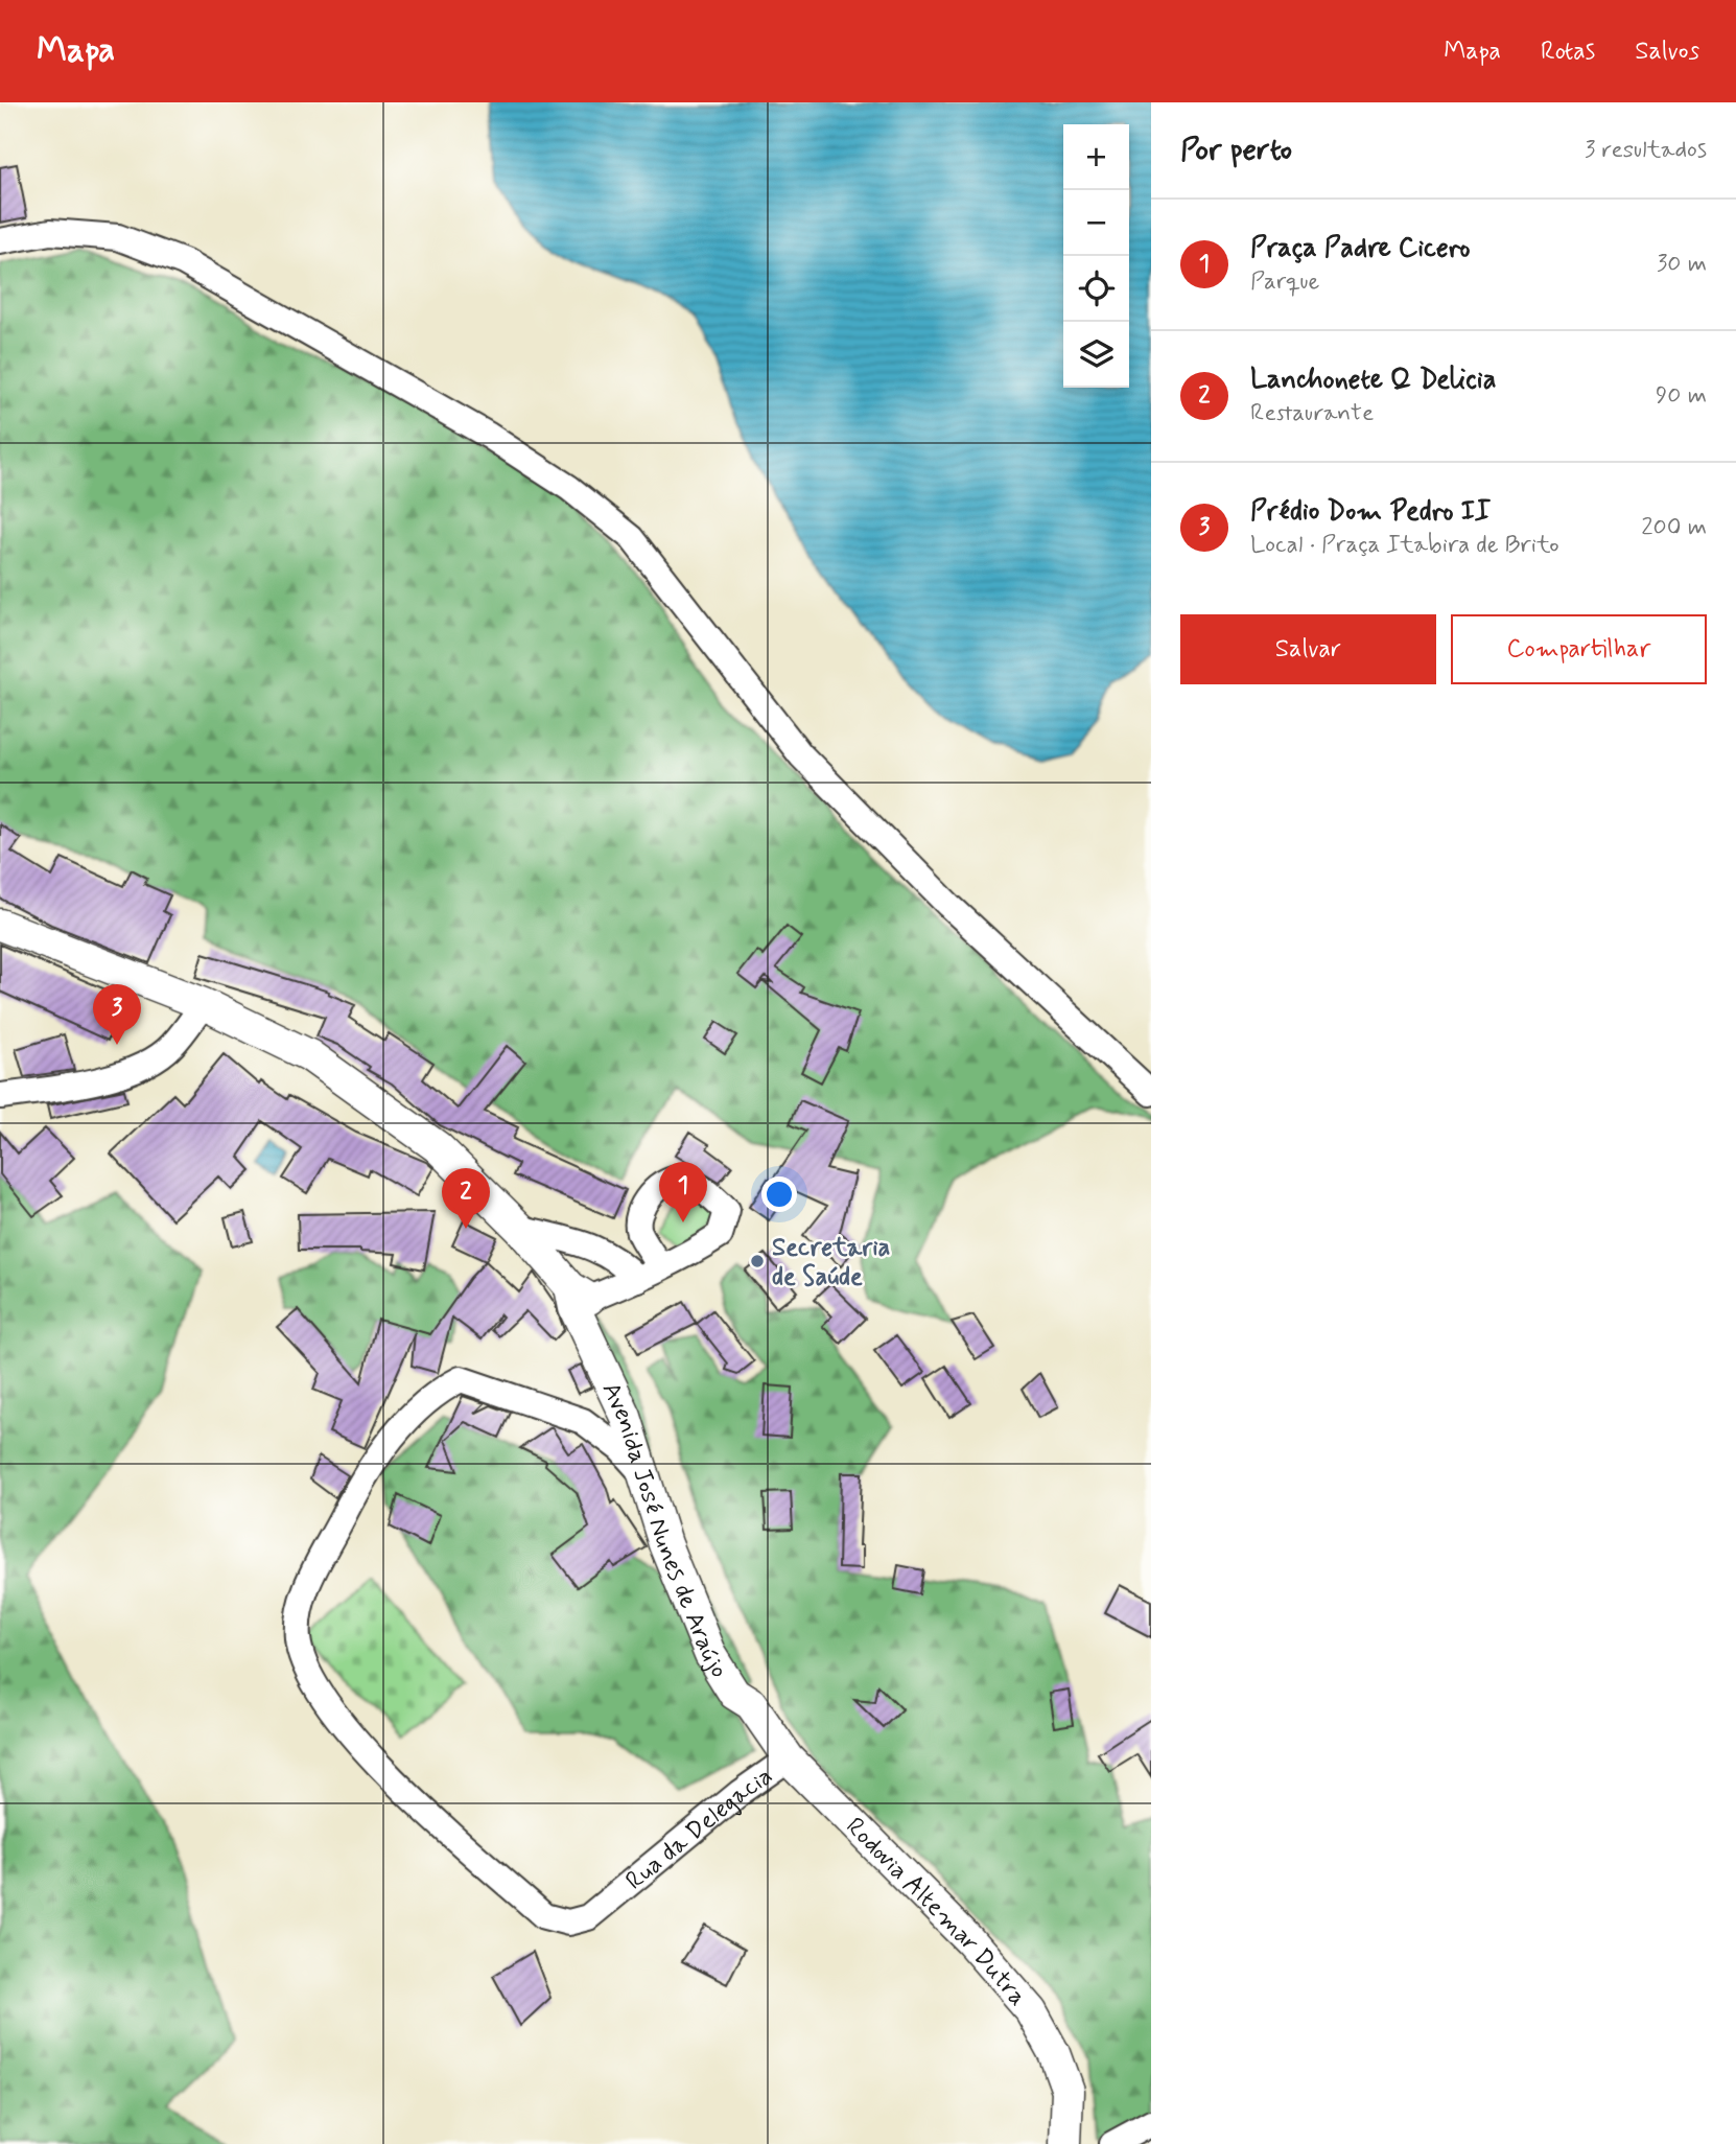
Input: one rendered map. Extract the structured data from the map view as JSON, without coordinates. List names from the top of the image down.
{
  "streets": {
    "street": ["Avenida José Nunes de Araújo", "Rua da Delegacia", "Rodovia Altemar Dutra"]
  },
  "crossings": [
    ["Avenida José Nunes de Araújo", "Rua da Delegacia"],
    ["Avenida José Nunes de Araújo", "Rodovia Altemar Dutra"],
    ["Rua da Delegacia", "Rodovia Altemar Dutra"]
  ],
  "places": ["Secretaria de Saúde"],
  "page": {
    "header": "Mapa",
    "nav": ["Mapa", "Rotas", "Salvos"],
    "heading": ["Por perto", "3 resultados"],
    "map_buttons": ["+", "−"],
    "list": [
      {
        "mark": "1",
        "name": "Praça Padre Cicero",
        "note": "Parque",
        "value": "30 m"
      },
      {
        "mark": "2",
        "name": "Lanchonete Q Delicia",
        "note": "Restaurante",
        "value": "90 m"
      },
      {
        "mark": "3",
        "name": "Prédio Dom Pedro II",
        "note": "Local · Praça Itabira de Brito",
        "value": "200 m"
      }
    ],
    "buttons": ["Salvar", "Compartilhar"],
    "pins": ["3", "1", "2"]
  }
}
